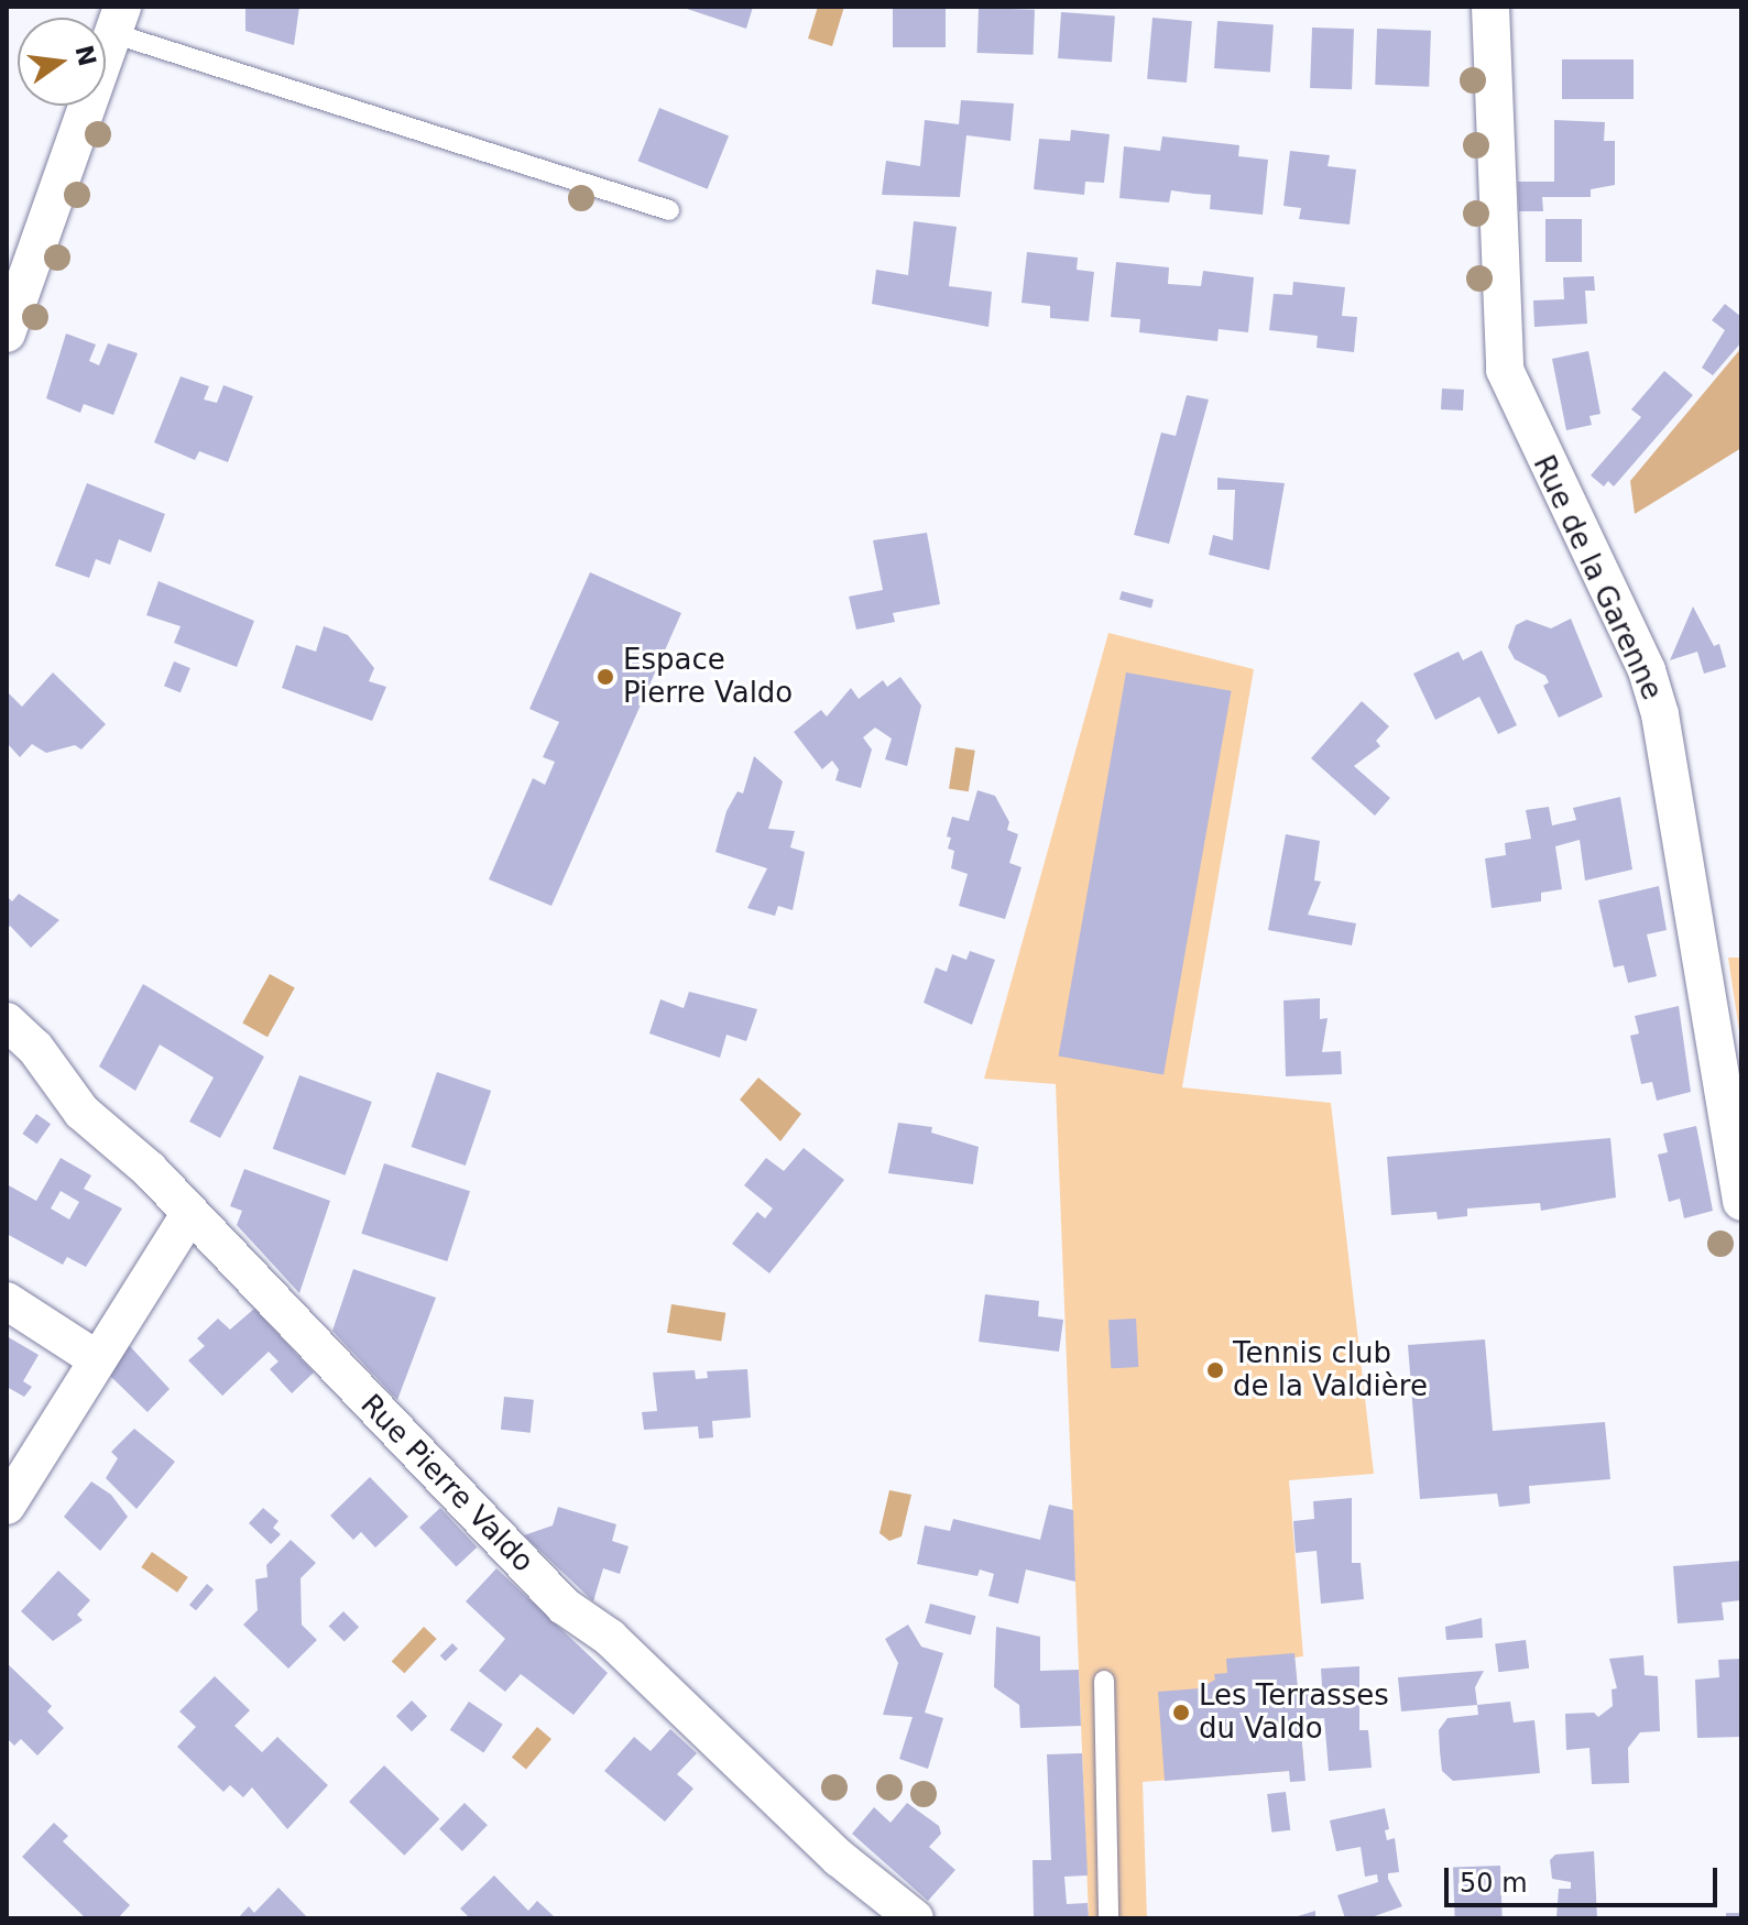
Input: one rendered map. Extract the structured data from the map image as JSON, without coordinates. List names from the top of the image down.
{
  "streets": {
    "street": ["Rue de la Garenne", "Rue Pierre Valdo"]
  },
  "places": ["Espace Pierre Valdo", "Tennis club de la Valdière", "Les Terrasses du Valdo"],
  "scale_bar": "50 m",
  "north": "right"
}
